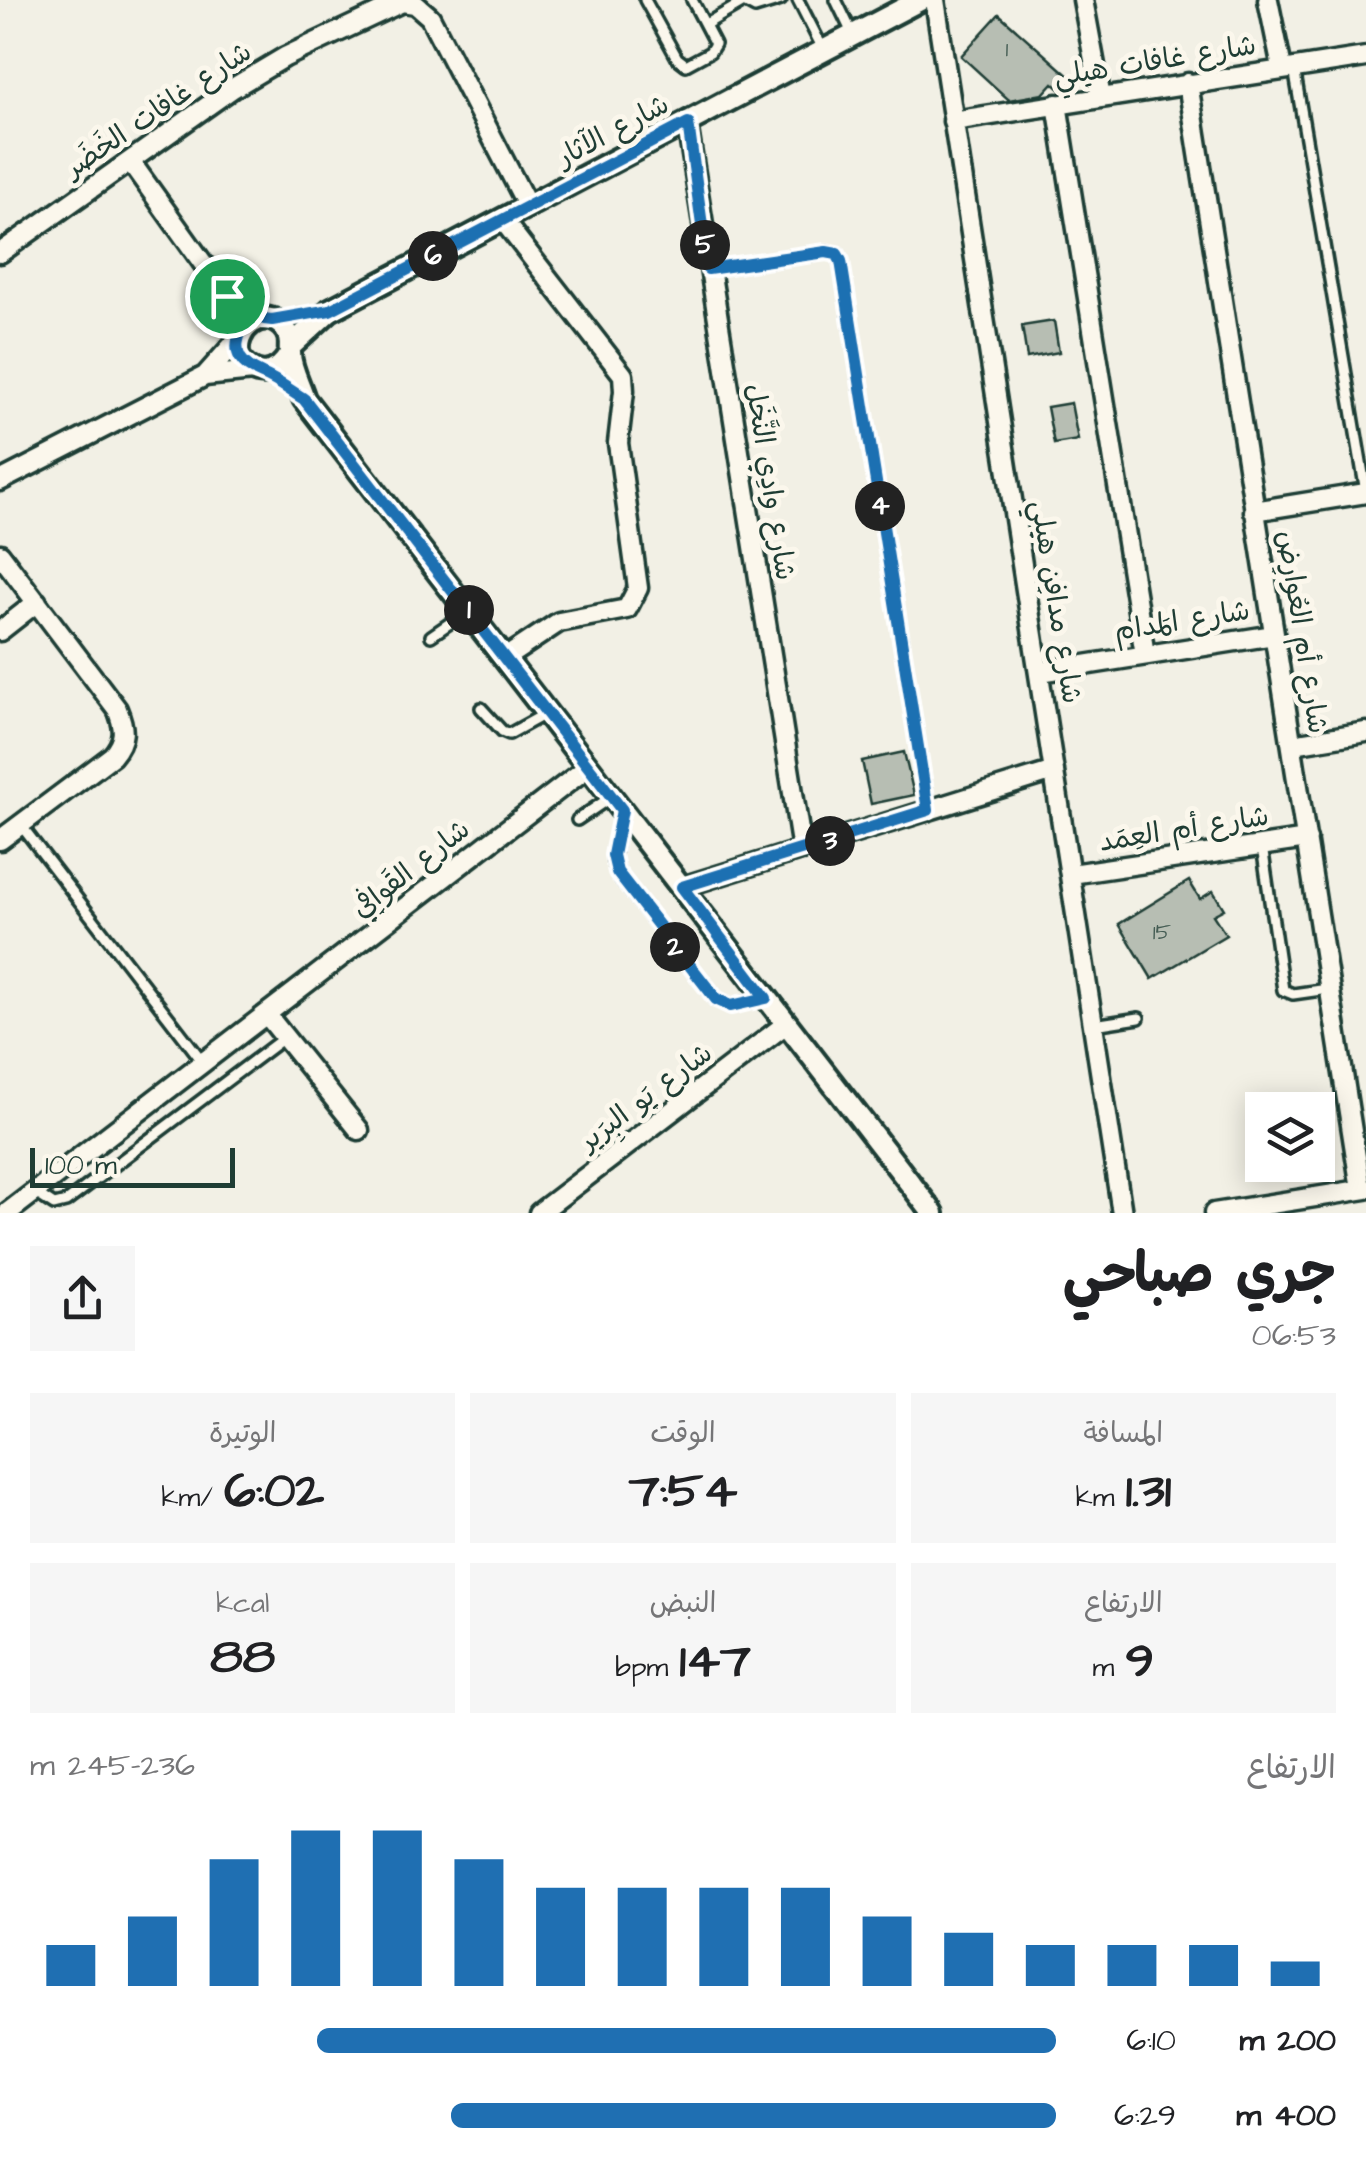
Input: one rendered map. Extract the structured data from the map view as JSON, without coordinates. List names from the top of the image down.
{
  "streets": {
    "street": [
      "شارع غافات هيلي",
      "شارع غافات الخَضَر",
      "شارع الآثار",
      "شارع وادِي النَّخَل",
      "شارع مدافِن هيلي",
      "شارع المَدام",
      "شارع أم العُوارِض",
      "شارع أم العِمَد",
      "شارع القَوافِي",
      "شارع يَو البِرَير"
    ]
  },
  "crossings": [
    ["شارع غافات هيلي", "شارع مدافِن هيلي"],
    ["شارع غافات هيلي", "شارع أم العُوارِض"],
    ["شارع غافات الخَضَر", "شارع الآثار"],
    ["شارع الآثار", "شارع وادِي النَّخَل"],
    ["شارع مدافِن هيلي", "شارع المَدام"],
    ["شارع مدافِن هيلي", "شارع أم العِمَد"],
    ["شارع المَدام", "شارع أم العُوارِض"],
    ["شارع أم العُوارِض", "شارع أم العِمَد"]
  ],
  "house_numbers": ["1", "15"],
  "scale_bar": "100 m",
  "page": {
    "pins": [
      "5",
      "6",
      "4",
      "1",
      "3",
      "2"
    ],
    "scale": "100 m",
    "heading": ["جري صباحي", "06:53"],
    "stats": [
      ["المسافة", "1.31 km"],
      ["الوقت", "7:54"],
      ["الوتيرة", "6:02 /km"],
      ["الارتفاع", "9 m"],
      ["النبض", "147 bpm"],
      ["kcal", "88"]
    ],
    "chart": ["الارتفاع", "236–245 m"],
    "list": [
      {
        "name": "200 m",
        "note": "6:10"
      },
      {
        "name": "400 m",
        "note": "6:29"
      }
    ]
  }
}
